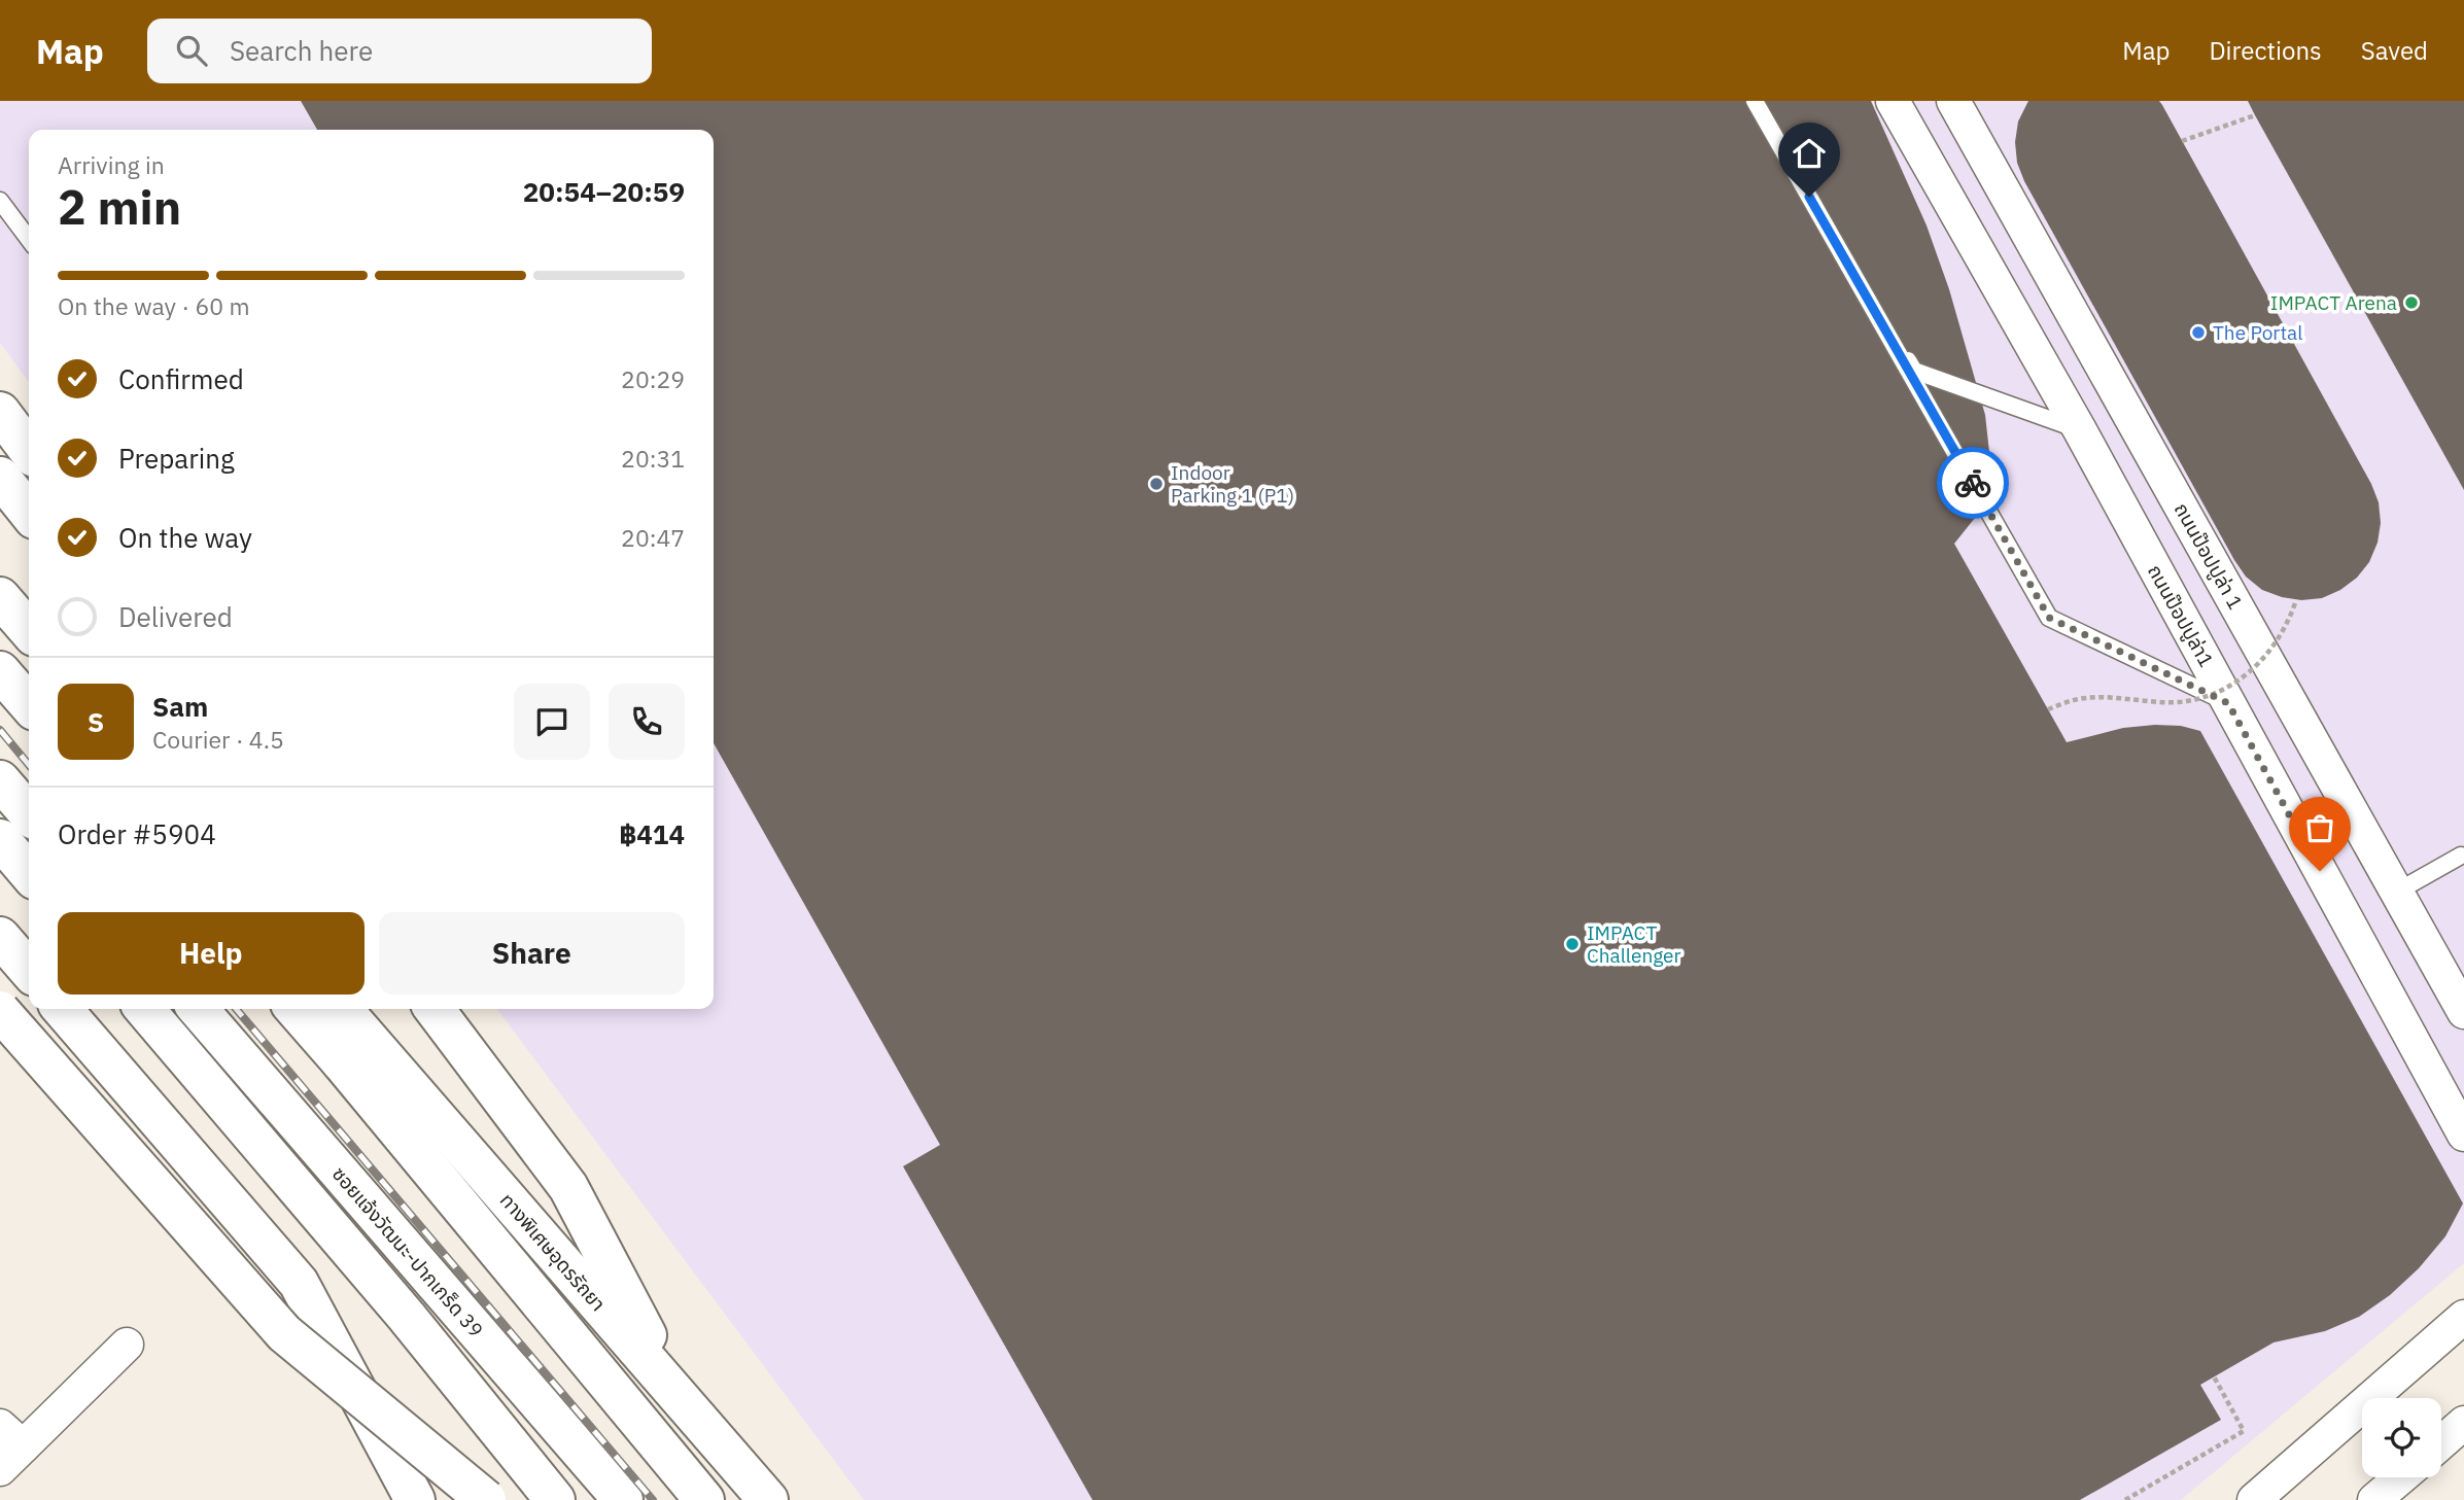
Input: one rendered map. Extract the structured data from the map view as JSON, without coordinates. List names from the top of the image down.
{
  "streets": {
    "main road": ["ซอยแจ้งวัฒนะ-ปากเกร็ด 39", "ทางพิเศษอุดรรัถยา"],
    "street": ["ถนนป๊อปปูล่า 1", "ถนนป๊อปปูล่า1"]
  },
  "places": [
    "IMPACT Arena",
    "The Portal",
    "Indoor Parking 1 (P1)",
    "IMPACT Challenger"
  ],
  "page": {
    "header": "Map",
    "search": "Search here",
    "nav": ["Map", "Directions", "Saved"],
    "heading": ["2 min", "Arriving in", "20:54–20:59"],
    "panel": [
      "Sam",
      "Courier · 4.5",
      "Order #5904",
      "฿414"
    ],
    "bar": "On the way · 60 m",
    "list": [
      ["Confirmed", "20:29"],
      ["Preparing", "20:31"],
      ["On the way", "20:47"],
      "Delivered"
    ],
    "round": "S",
    "buttons": ["Help", "Share"]
  }
}
